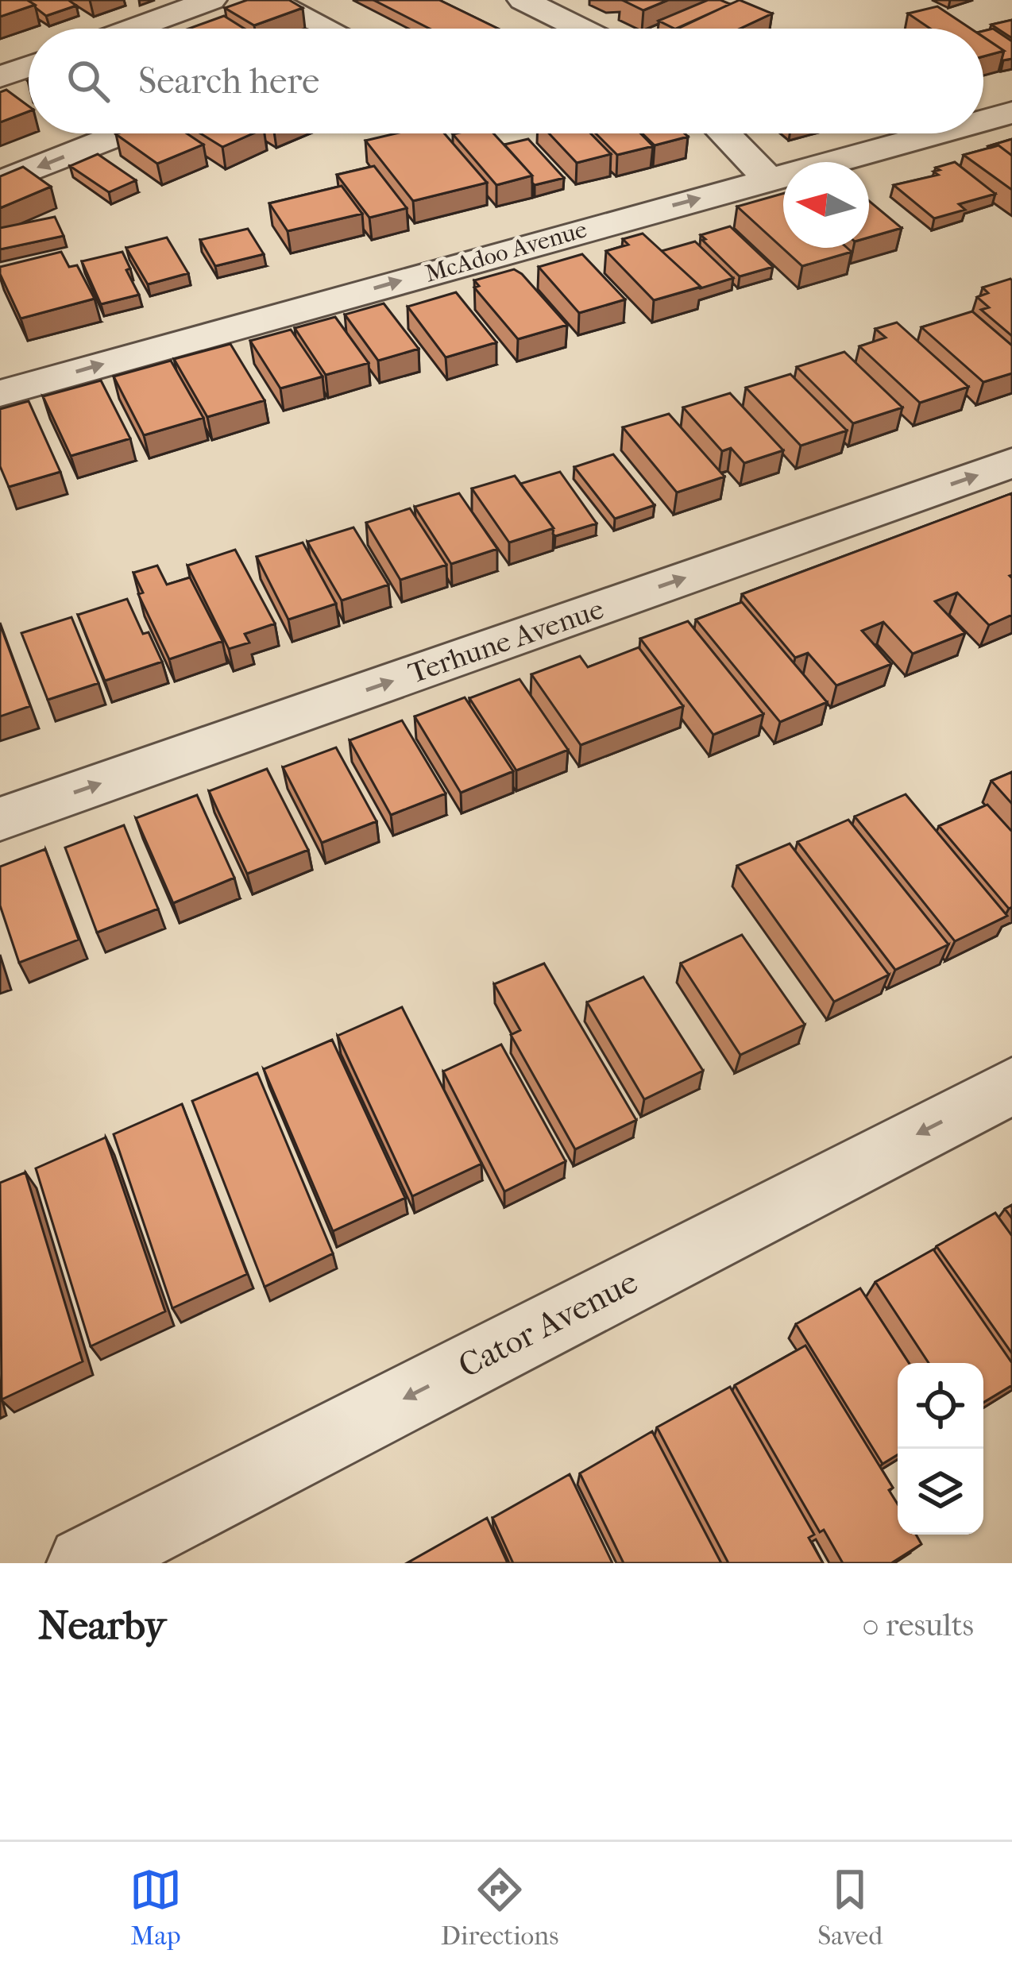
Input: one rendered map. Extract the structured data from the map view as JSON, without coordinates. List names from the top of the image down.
{
  "streets": {
    "street": ["McAdoo Avenue", "Terhune Avenue", "Cator Avenue"]
  },
  "one_way": ["Terhune Avenue", "Cator Avenue"],
  "north": "left",
  "page": {
    "search": "Search here",
    "heading": ["Nearby", "0 results"],
    "nav": ["Map", "Directions", "Saved"]
  }
}
